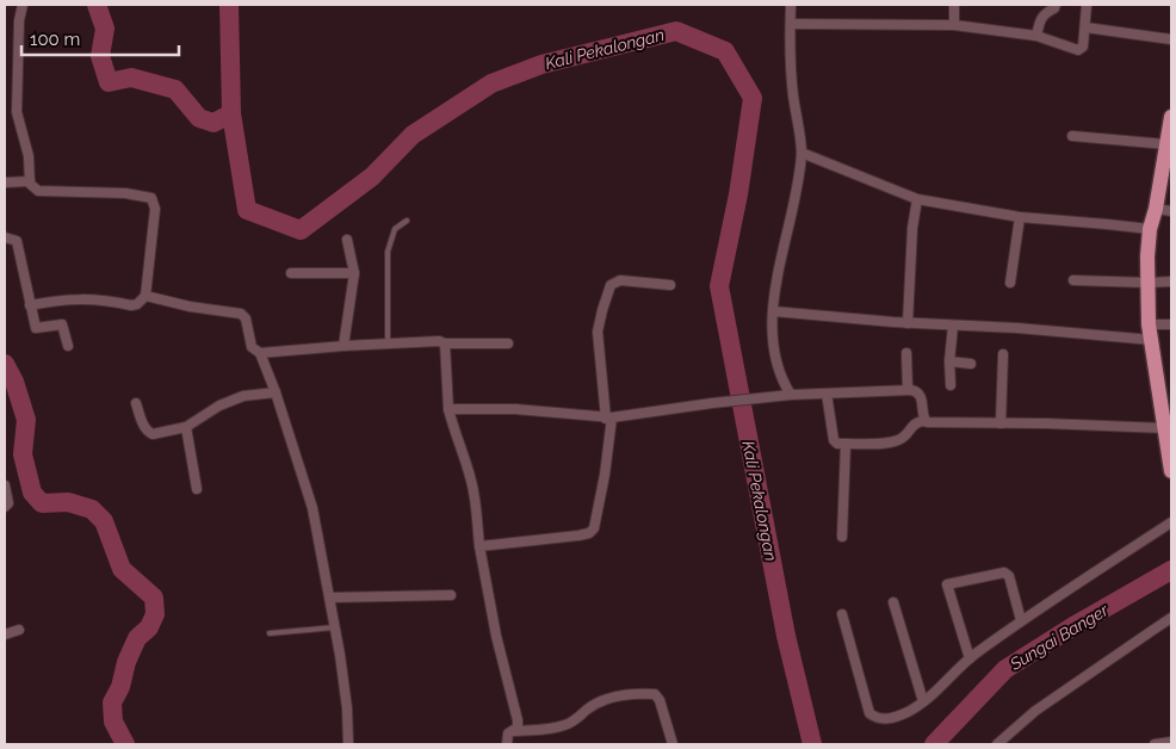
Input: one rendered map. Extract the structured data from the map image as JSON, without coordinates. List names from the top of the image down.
{
  "water": ["Kali Pekalongan", "Sungai Banger"],
  "scale_bar": "100 m"
}
